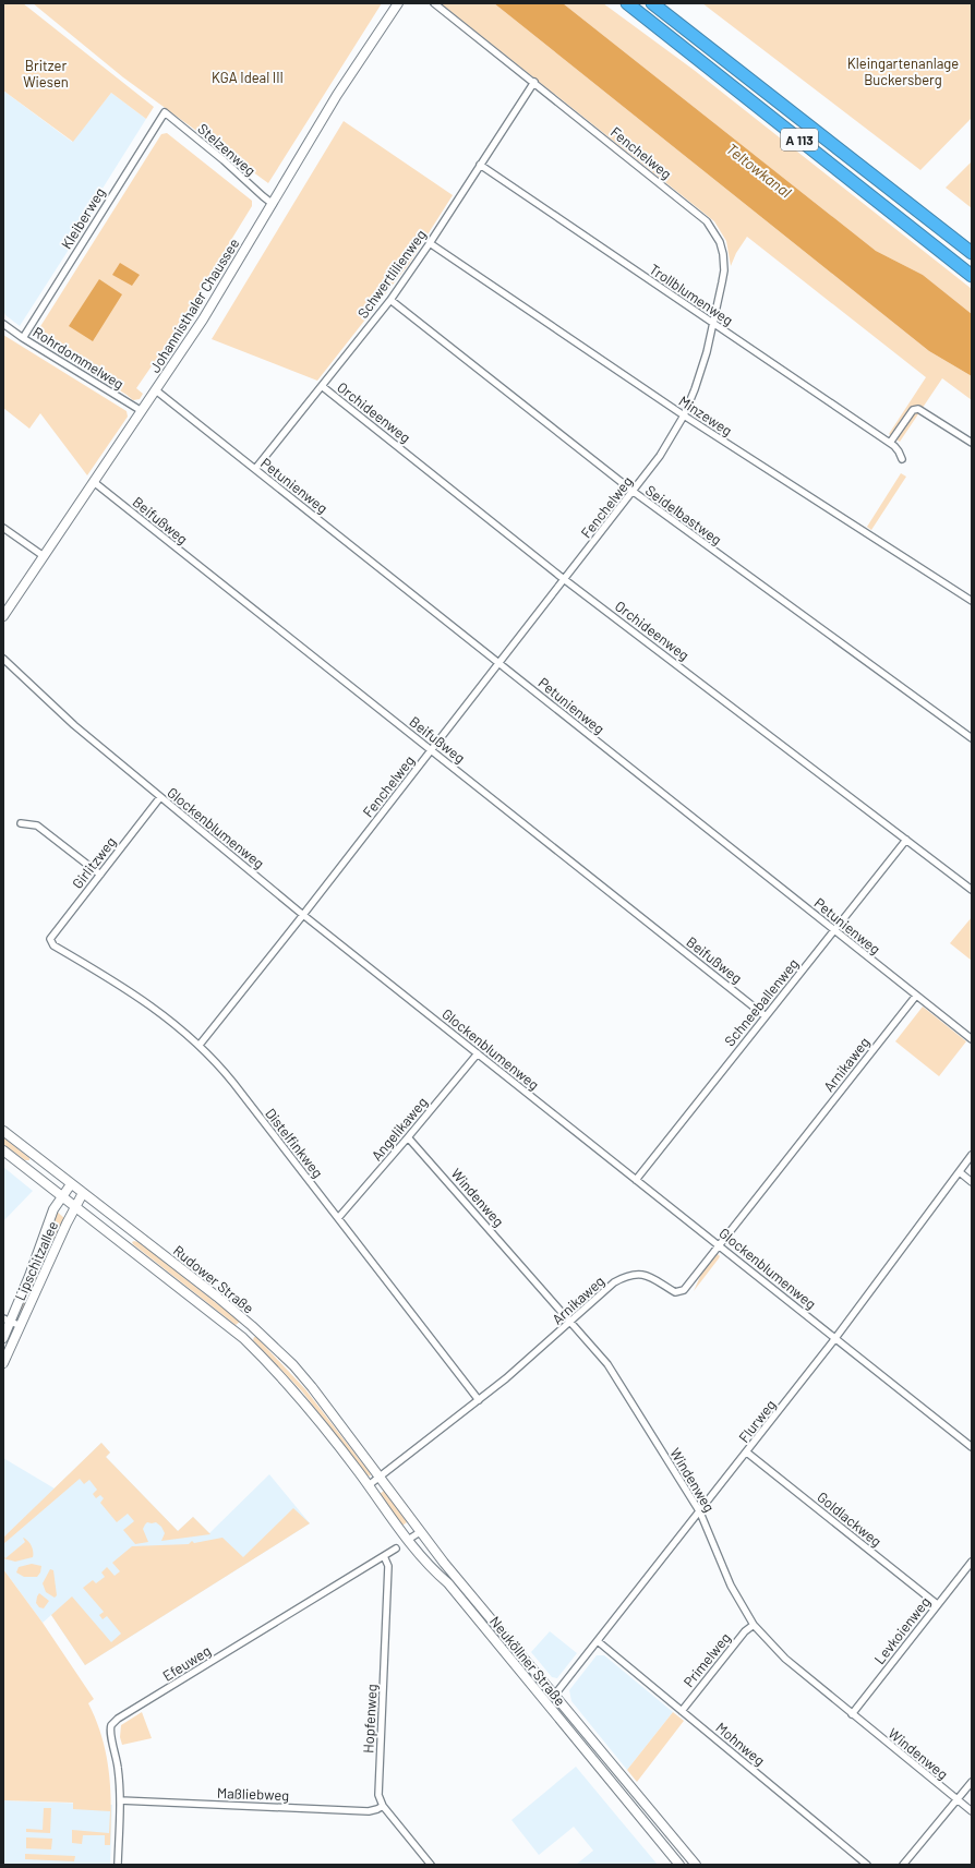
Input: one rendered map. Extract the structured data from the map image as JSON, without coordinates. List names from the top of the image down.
{
  "streets": {
    "highway": ["A 113"],
    "main road": [
      "Johannisthaler Chaussee",
      "Lipschitzallee",
      "Rudower Straße",
      "Neuköllner Straße"
    ],
    "street": [
      "Stelzenweg",
      "Fenchelweg",
      "Kleiberweg",
      "Schwertlilienweg",
      "Trollblumenweg",
      "Rohrdommelweg",
      "Orchideenweg",
      "Minzeweg",
      "Petunienweg",
      "Seidelbastweg",
      "Beifußweg",
      "Glockenblumenweg",
      "Girlitzweg",
      "Schneeballenweg",
      "Arnikaweg",
      "Angelikaweg",
      "Distelfinkweg",
      "Windenweg",
      "Flurweg",
      "Goldlackweg",
      "Levkoienweg",
      "Primelweg",
      "Efeuweg",
      "Hopfenweg",
      "Mohnweg",
      "Maßliebweg"
    ]
  },
  "crossings": [
    ["Stelzenweg", "Kleiberweg"],
    ["Stelzenweg", "Johannisthaler Chaussee"],
    ["Fenchelweg", "Schwertlilienweg"],
    ["Fenchelweg", "Trollblumenweg"],
    ["Fenchelweg", "Orchideenweg"],
    ["Fenchelweg", "Minzeweg"],
    ["Fenchelweg", "Petunienweg"],
    ["Fenchelweg", "Seidelbastweg"],
    ["Fenchelweg", "Beifußweg"],
    ["Fenchelweg", "Glockenblumenweg"],
    ["Fenchelweg", "Distelfinkweg"],
    ["Kleiberweg", "Rohrdommelweg"],
    ["Schwertlilienweg", "Trollblumenweg"],
    ["Schwertlilienweg", "Orchideenweg"],
    ["Schwertlilienweg", "Minzeweg"],
    ["Schwertlilienweg", "Petunienweg"],
    ["Schwertlilienweg", "Seidelbastweg"],
    ["Johannisthaler Chaussee", "Rohrdommelweg"],
    ["Johannisthaler Chaussee", "Petunienweg"],
    ["Johannisthaler Chaussee", "Beifußweg"],
    ["Orchideenweg", "Schneeballenweg"],
    ["Petunienweg", "Schneeballenweg"],
    ["Petunienweg", "Arnikaweg"],
    ["Beifußweg", "Schneeballenweg"],
    ["Glockenblumenweg", "Girlitzweg"],
    ["Glockenblumenweg", "Schneeballenweg"],
    ["Glockenblumenweg", "Arnikaweg"],
    ["Glockenblumenweg", "Angelikaweg"],
    ["Glockenblumenweg", "Flurweg"],
    ["Girlitzweg", "Distelfinkweg"],
    ["Arnikaweg", "Distelfinkweg"],
    ["Arnikaweg", "Windenweg"],
    ["Arnikaweg", "Rudower Straße"],
    ["Arnikaweg", "Neuköllner Straße"],
    ["Angelikaweg", "Distelfinkweg"],
    ["Angelikaweg", "Windenweg"],
    ["Windenweg", "Flurweg"],
    ["Windenweg", "Levkoienweg"],
    ["Windenweg", "Primelweg"],
    ["Lipschitzallee", "Rudower Straße"],
    ["Rudower Straße", "Neuköllner Straße"],
    ["Flurweg", "Goldlackweg"],
    ["Flurweg", "Neuköllner Straße"],
    ["Flurweg", "Mohnweg"],
    ["Goldlackweg", "Levkoienweg"],
    ["Primelweg", "Mohnweg"],
    ["Efeuweg", "Hopfenweg"],
    ["Efeuweg", "Maßliebweg"],
    ["Hopfenweg", "Maßliebweg"]
  ],
  "water": ["Teltowkanal"],
  "parks": ["Kleingartenanlage Buckersberg", "Britzer Wiesen", "KGA Ideal III"]
}
